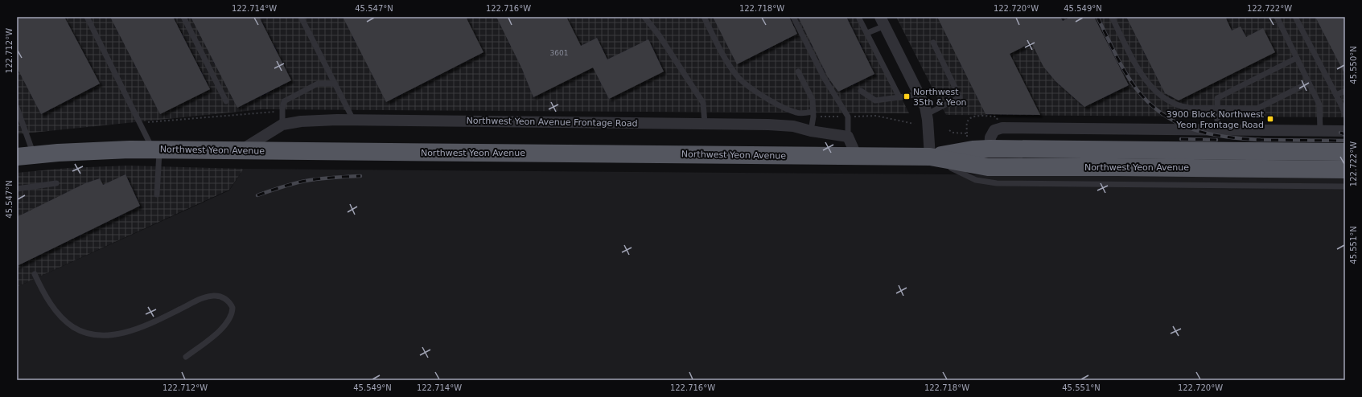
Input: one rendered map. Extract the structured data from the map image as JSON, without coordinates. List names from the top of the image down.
{
  "streets": {
    "highway": ["Northwest Yeon Avenue"],
    "street": ["Northwest Yeon Avenue Frontage Road"]
  },
  "crossings": [
    ["Northwest Yeon Avenue Frontage Road", "Northwest Yeon Avenue"]
  ],
  "places": {
    "transit": ["Northwest 35th & Yeon", "3900 Block Northwest Yeon Frontage Road"]
  },
  "house_numbers": ["3601"],
  "coordinates": [
    "122.714°W",
    "45.547°N",
    "122.716°W",
    "122.718°W",
    "122.720°W",
    "45.549°N",
    "122.722°W",
    "122.712°W",
    "45.550°N",
    "45.551°N"
  ]
}
